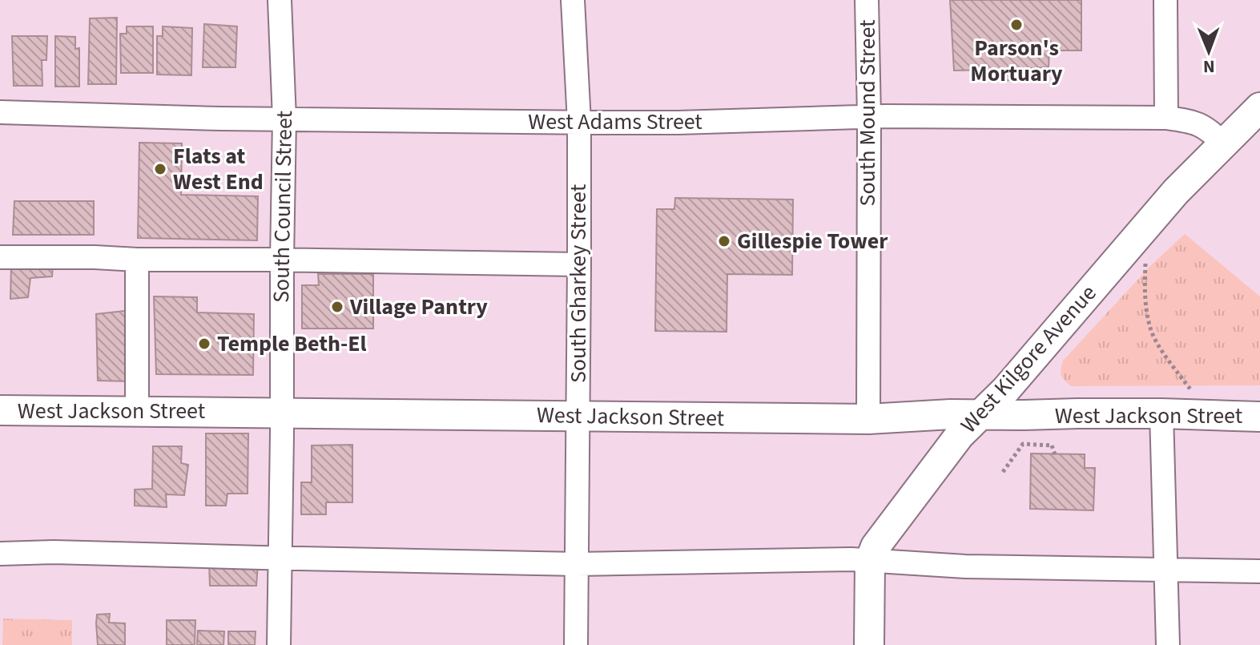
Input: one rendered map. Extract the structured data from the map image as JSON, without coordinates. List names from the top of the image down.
{
  "streets": {
    "main road": ["West Kilgore Avenue", "West Jackson Street"],
    "street": [
      "South Mound Street",
      "West Adams Street",
      "South Council Street",
      "South Gharkey Street"
    ]
  },
  "crossings": [
    ["South Mound Street", "West Adams Street"],
    ["South Mound Street", "West Jackson Street"],
    ["West Adams Street", "South Council Street"],
    ["West Adams Street", "South Gharkey Street"],
    ["West Adams Street", "West Kilgore Avenue"],
    ["South Council Street", "West Jackson Street"],
    ["South Gharkey Street", "West Jackson Street"],
    ["West Kilgore Avenue", "West Jackson Street"]
  ],
  "places": [
    "Parson's Mortuary",
    "Flats at West End",
    "Gillespie Tower",
    "Village Pantry",
    "Temple Beth-El"
  ],
  "north": "bottom"
}
